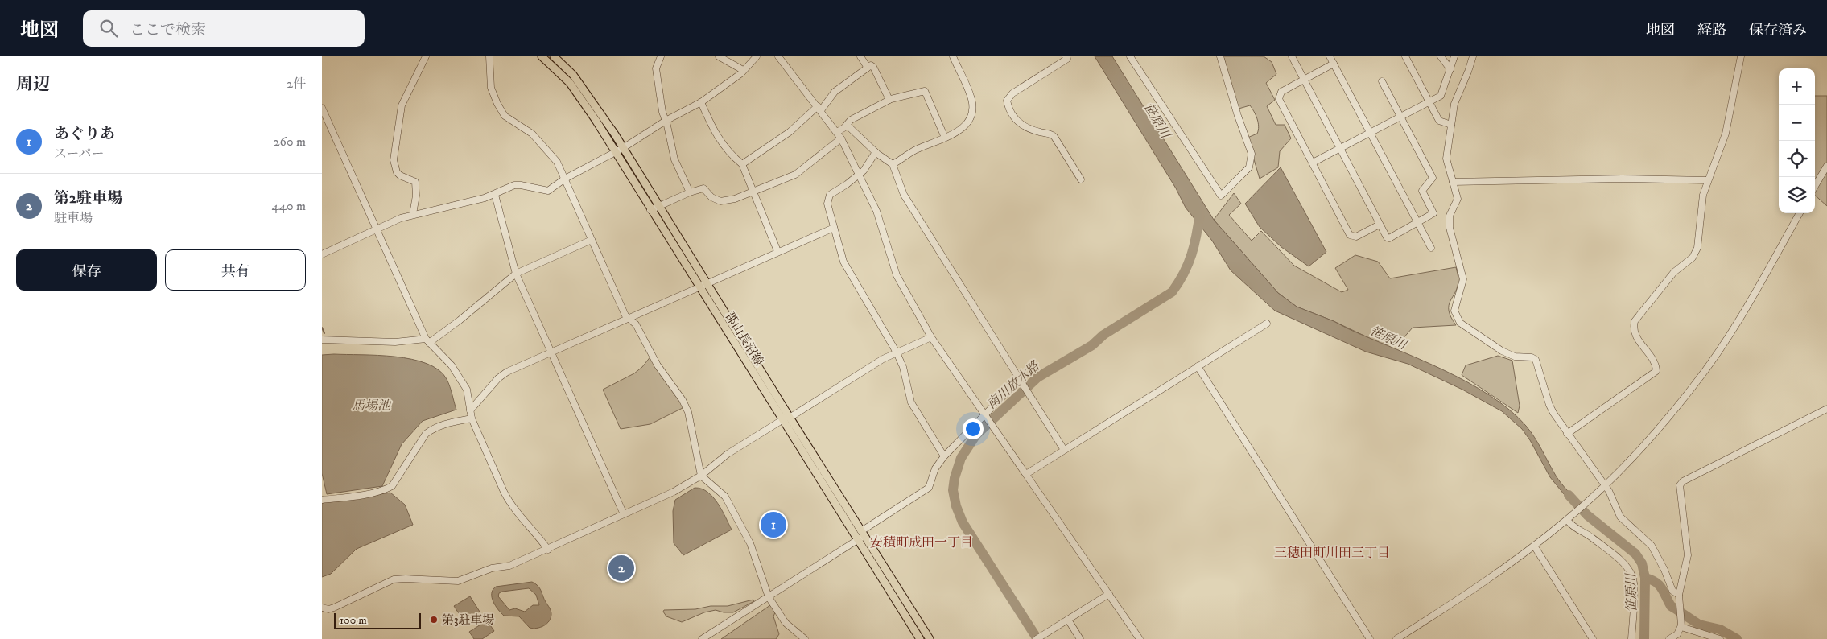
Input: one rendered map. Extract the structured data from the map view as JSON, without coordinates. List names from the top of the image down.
{
  "streets": {
    "main road": ["郡山長沼線"]
  },
  "districts": ["安積町成田一丁目", "三穂田町川田三丁目"],
  "water": ["笹原川", "南川放水路", "馬場池"],
  "places": ["第3駐車場"],
  "scale_bar": "100 m",
  "page": {
    "header": "地図",
    "search": "ここで検索",
    "nav": ["地図", "経路", "保存済み"],
    "heading": ["周辺", "2件"],
    "map_buttons": ["+", "−"],
    "list": [
      {
        "mark": "1",
        "name": "あぐりあ",
        "note": "スーパー",
        "value": "260 m"
      },
      {
        "mark": "2",
        "name": "第2駐車場",
        "note": "駐車場",
        "value": "440 m"
      }
    ],
    "buttons": ["保存", "共有"],
    "pins": ["1", "2"],
    "scale": "100 m"
  }
}
